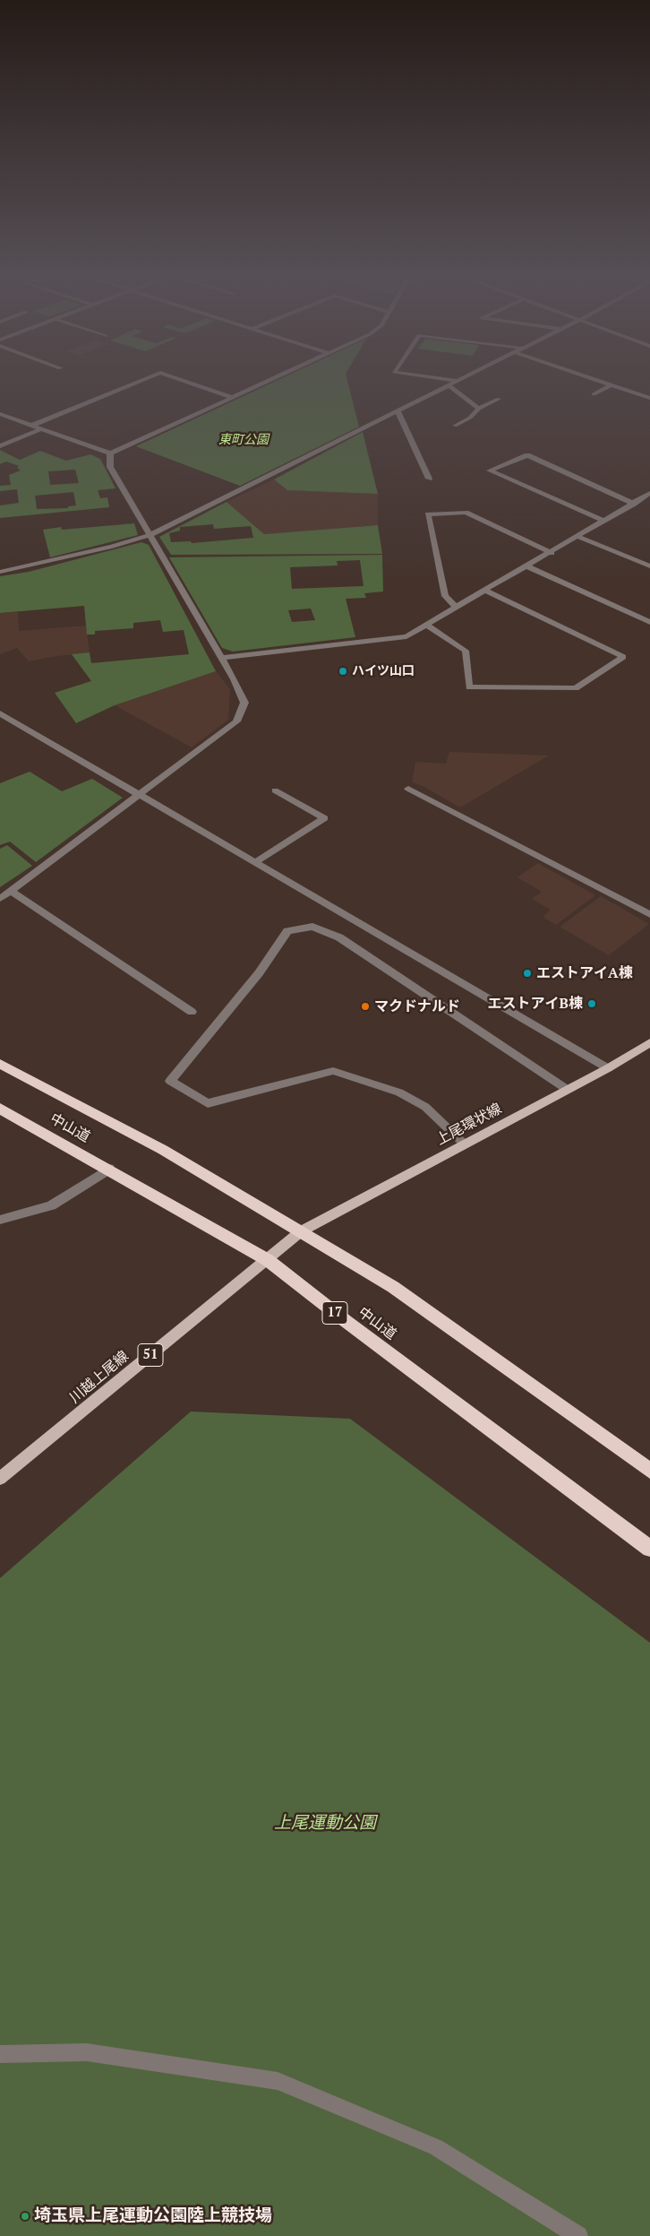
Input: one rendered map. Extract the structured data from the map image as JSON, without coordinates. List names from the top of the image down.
{
  "streets": {
    "highway": ["中山道", "17"],
    "main road": ["上尾環状線", "51", "川越上尾線"]
  },
  "crossings": [
    ["上尾環状線", "中山道"],
    ["上尾環状線", "川越上尾線"],
    ["中山道", "川越上尾線"]
  ],
  "parks": ["東町公園", "上尾運動公園"],
  "places": [
    "ハイツ山口",
    "エストアイA棟",
    "エストアイB棟",
    "マクドナルド",
    "埼玉県上尾運動公園陸上競技場"
  ]
}
